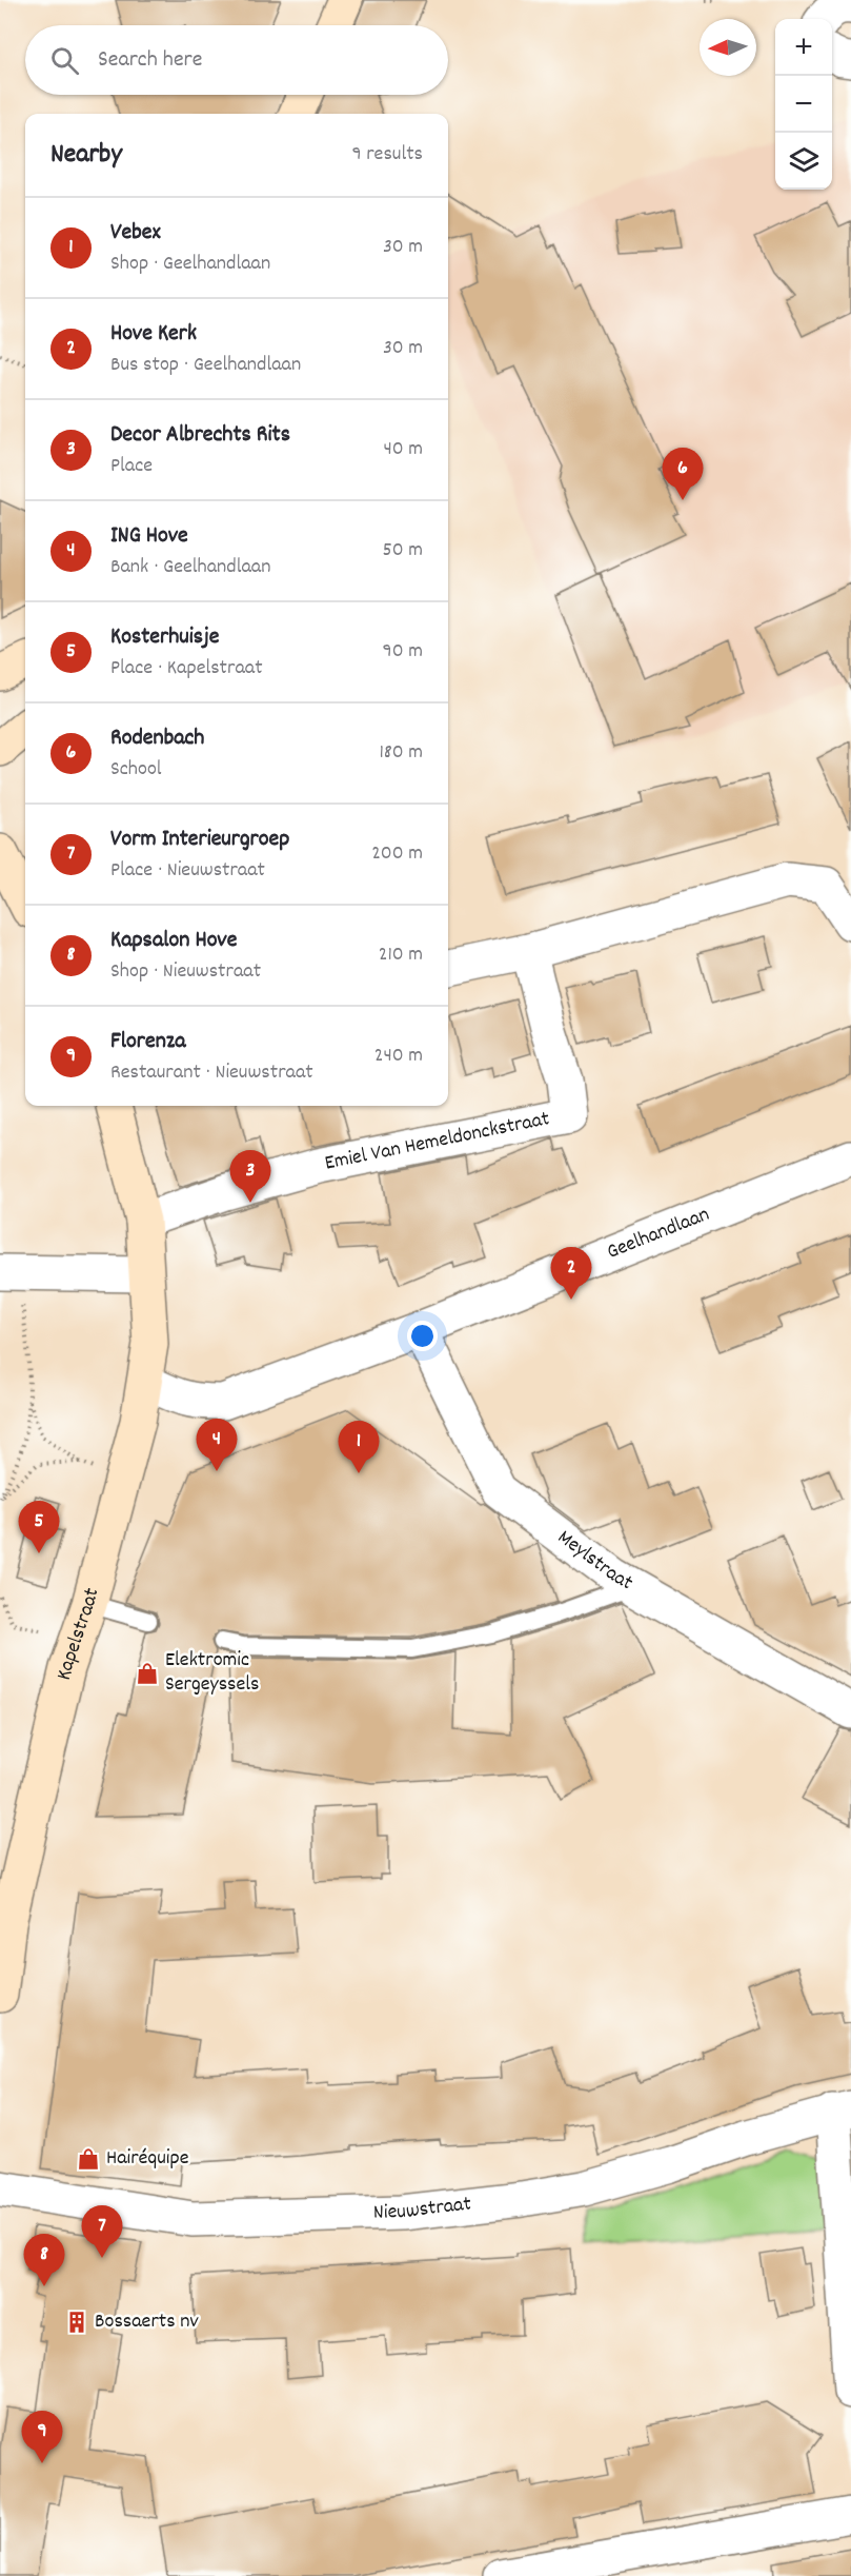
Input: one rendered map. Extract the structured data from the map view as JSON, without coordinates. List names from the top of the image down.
{
  "streets": {
    "street": [
      "Emiel Van Hemeldonckstraat",
      "Geelhandlaan",
      "Meylstraat",
      "Kapelstraat",
      "Nieuwstraat"
    ]
  },
  "crossings": [
    ["Emiel Van Hemeldonckstraat", "Kapelstraat"],
    ["Geelhandlaan", "Meylstraat"],
    ["Geelhandlaan", "Kapelstraat"]
  ],
  "places": {
    "shop": ["Elektromic Sergeyssels", "Hairéquipe"],
    "building": ["Bossaerts nv"]
  },
  "north": "left",
  "page": {
    "map_buttons": ["+", "−"],
    "search": "Search here",
    "heading": ["Nearby", "9 results"],
    "list": [
      {
        "mark": "1",
        "name": "Vebex",
        "note": "Shop · Geelhandlaan",
        "value": "30 m"
      },
      {
        "mark": "2",
        "name": "Hove Kerk",
        "note": "Bus stop · Geelhandlaan",
        "value": "30 m"
      },
      {
        "mark": "3",
        "name": "Decor Albrechts Rits",
        "note": "Place",
        "value": "40 m"
      },
      {
        "mark": "4",
        "name": "ING Hove",
        "note": "Bank · Geelhandlaan",
        "value": "50 m"
      },
      {
        "mark": "5",
        "name": "Kosterhuisje",
        "note": "Place · Kapelstraat",
        "value": "90 m"
      },
      {
        "mark": "6",
        "name": "Rodenbach",
        "note": "School",
        "value": "180 m"
      },
      {
        "mark": "7",
        "name": "Vorm Interieurgroep",
        "note": "Place · Nieuwstraat",
        "value": "200 m"
      },
      {
        "mark": "8",
        "name": "Kapsalon Hove",
        "note": "Shop · Nieuwstraat",
        "value": "210 m"
      },
      {
        "mark": "9",
        "name": "Florenza",
        "note": "Restaurant · Nieuwstraat",
        "value": "240 m"
      }
    ],
    "pins": [
      "6",
      "3",
      "2",
      "4",
      "1",
      "5",
      "7",
      "8",
      "9"
    ]
  }
}
